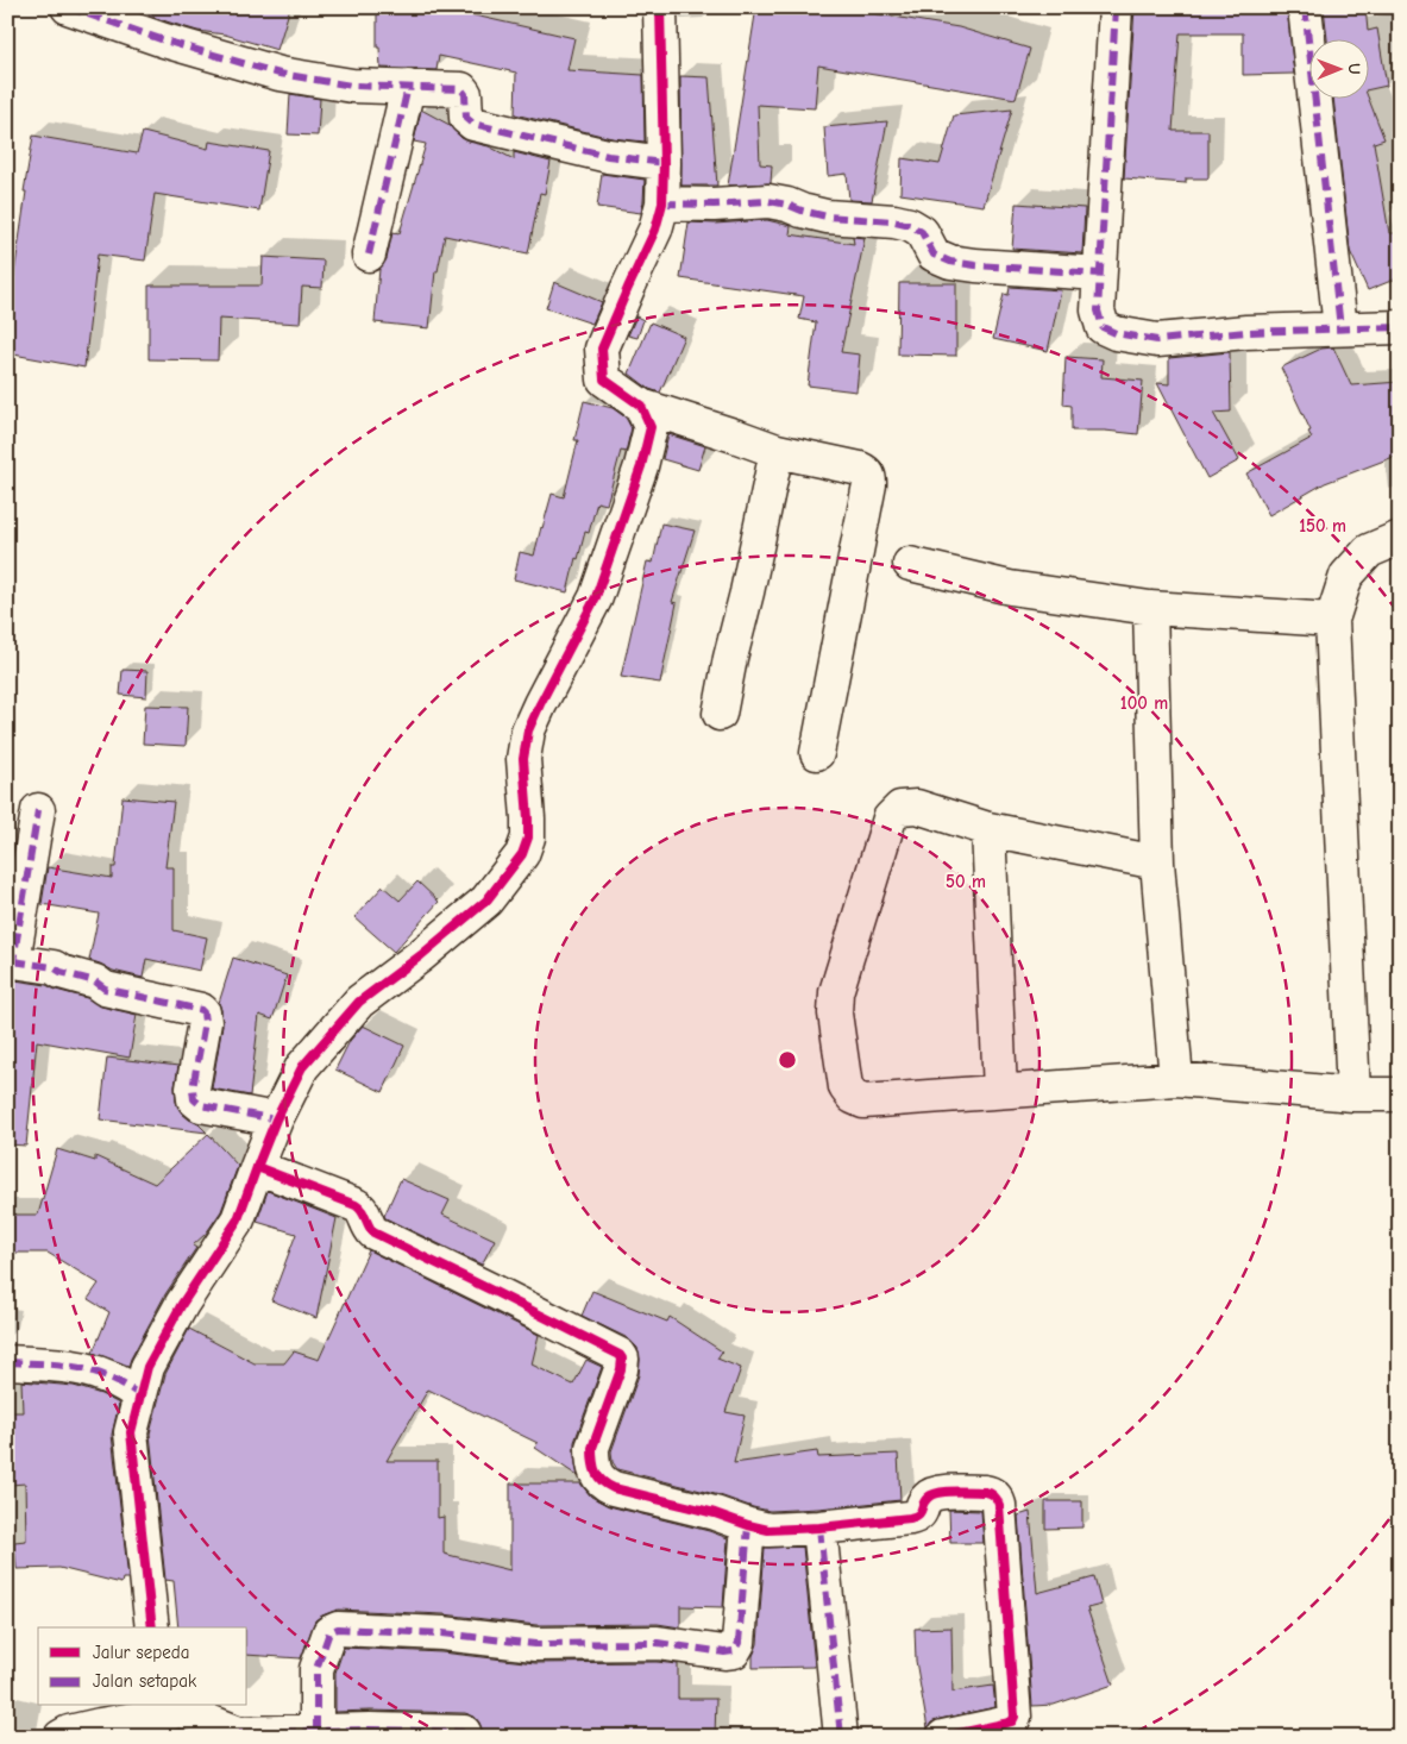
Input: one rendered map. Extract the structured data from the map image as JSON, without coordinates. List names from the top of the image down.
{
  "legend": ["Jalur sepeda", "Jalan setapak"],
  "north": "right",
  "rings": ["150 m", "100 m", "50 m"]
}
